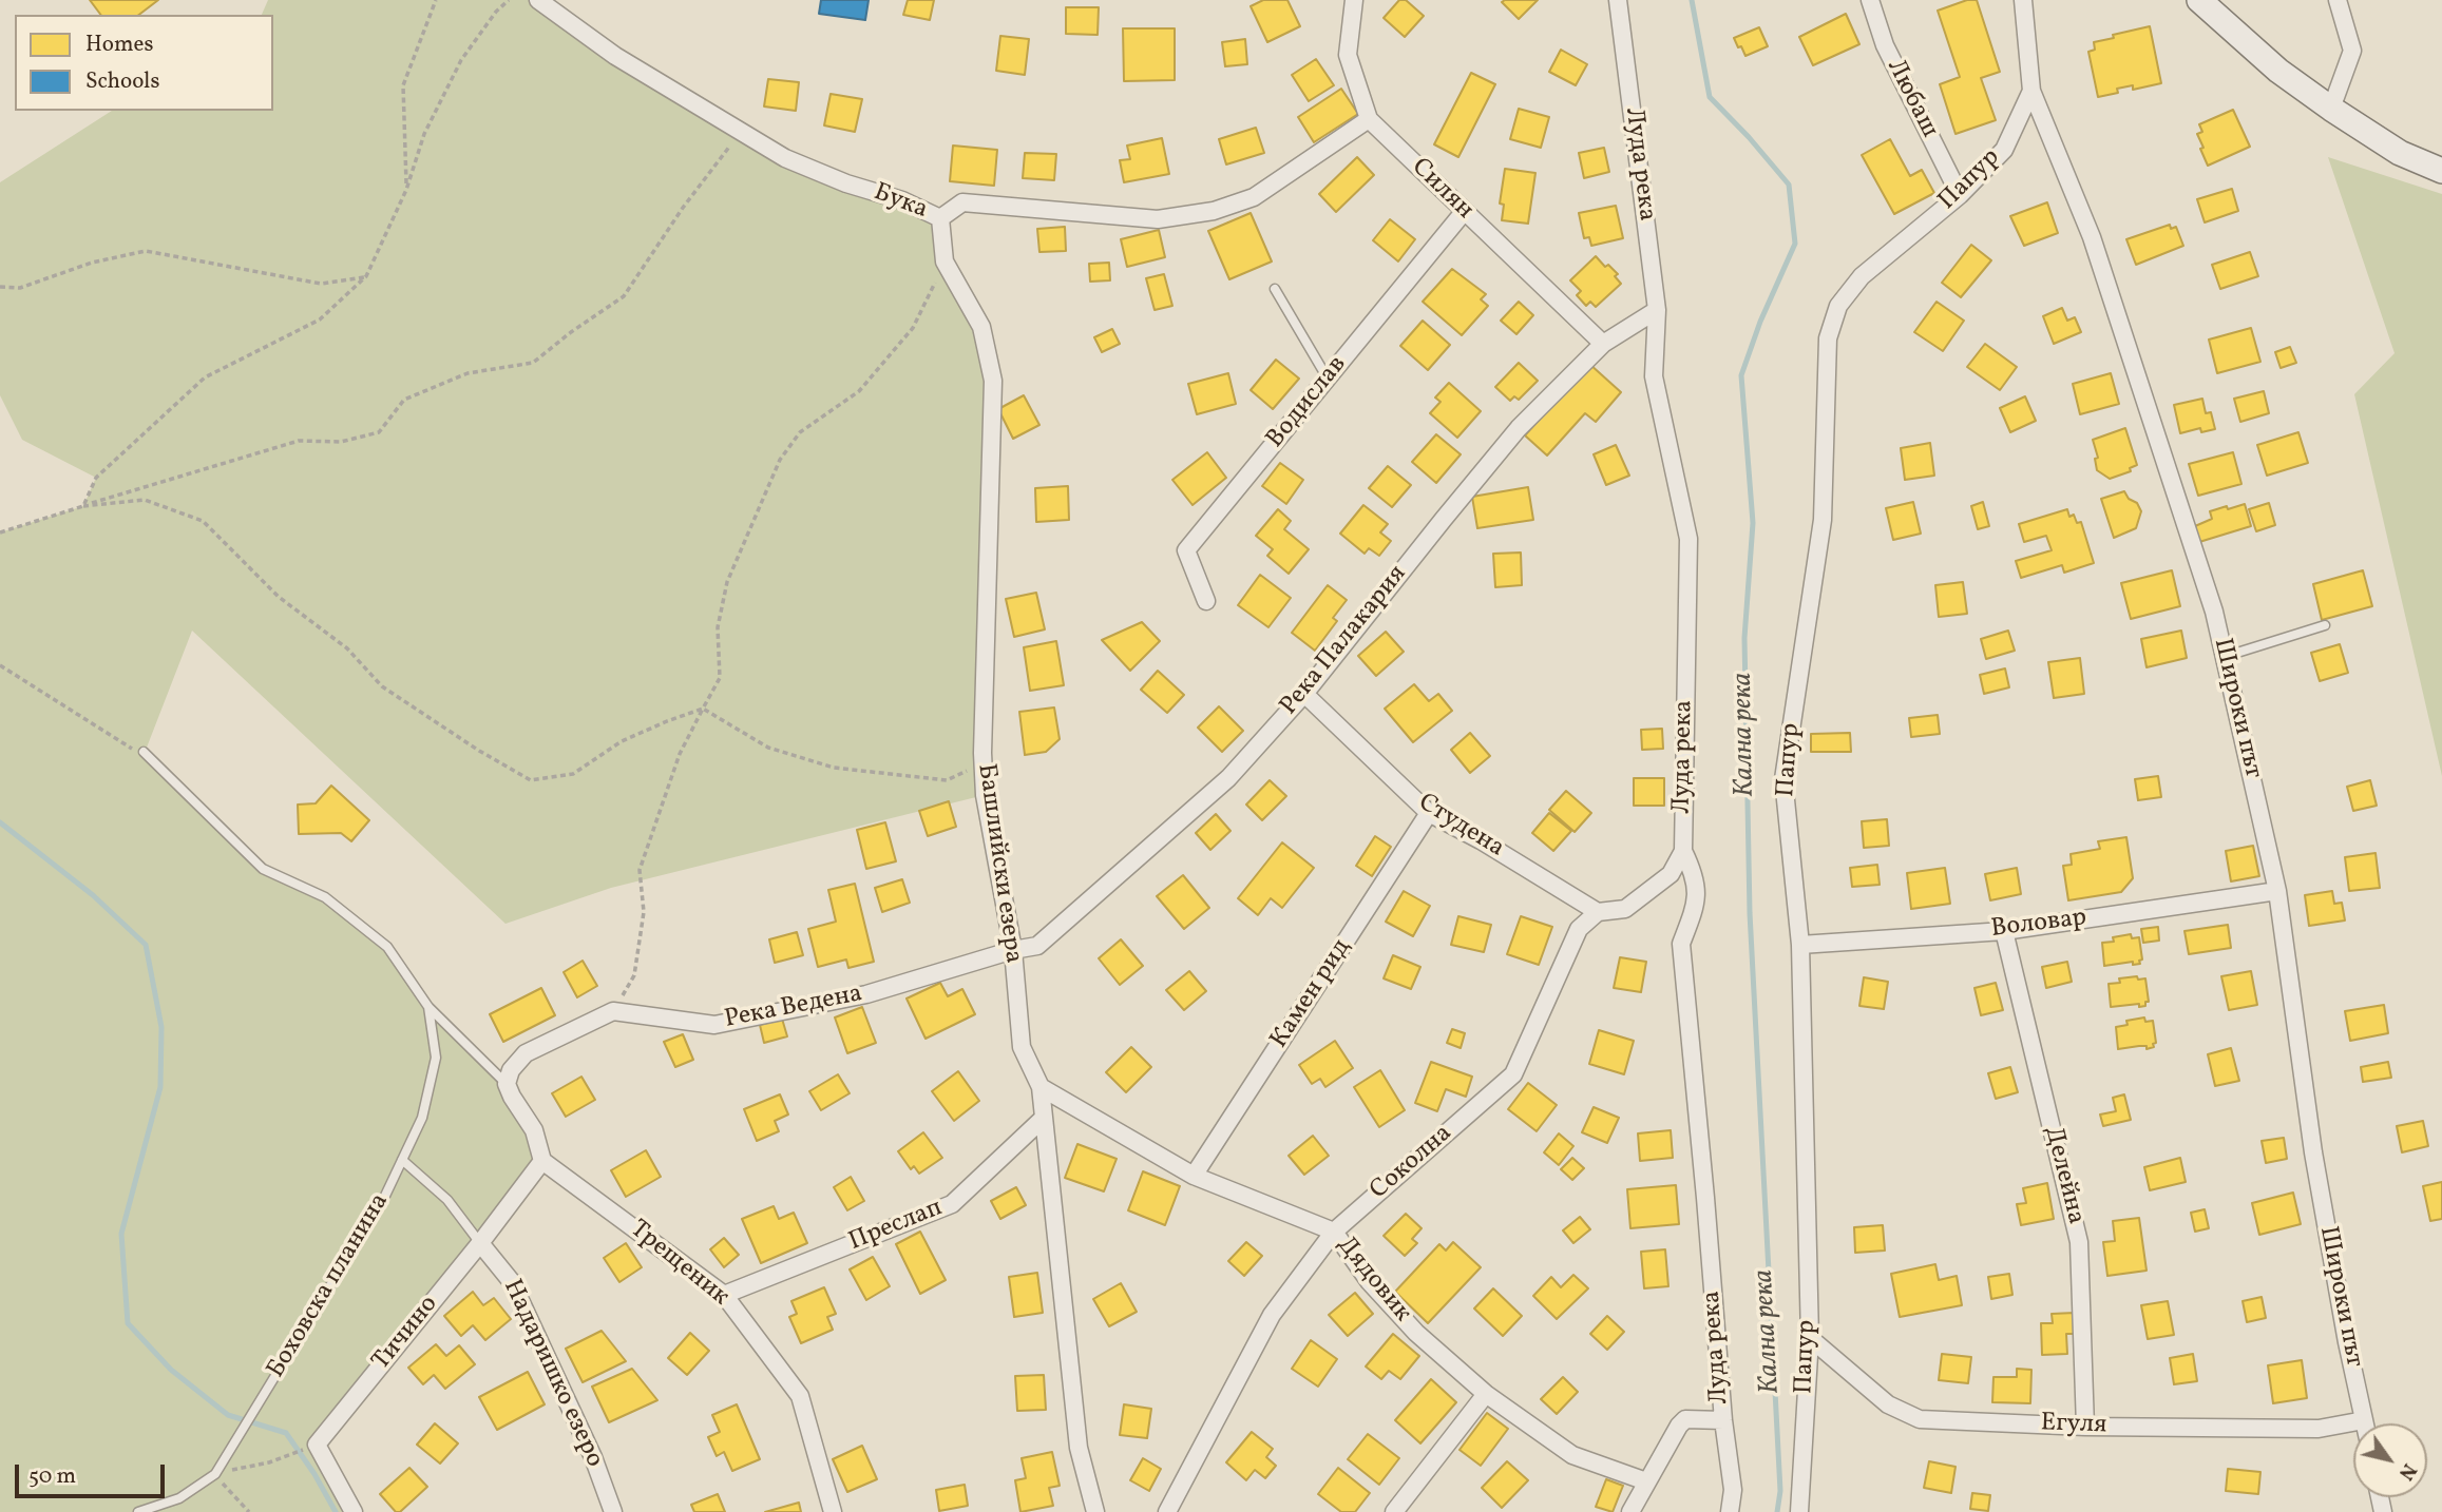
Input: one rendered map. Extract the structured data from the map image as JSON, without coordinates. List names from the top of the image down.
{
  "streets": {
    "street": [
      "Любаш",
      "Луда река",
      "Папур",
      "Силян",
      "Бука",
      "Водислав",
      "Река Палакария",
      "Широки път",
      "Студена",
      "Башлийски езера",
      "Воловар",
      "Камен рид",
      "Река Ведена",
      "Соколна",
      "Делейна",
      "Преслап",
      "Трещеник",
      "Дядовик",
      "Тичино",
      "Надаришко езеро",
      "Егуля"
    ],
    "lane": ["Боховска планина"]
  },
  "crossings": [
    ["Любаш", "Папур"],
    ["Луда река", "Река Палакария"],
    ["Папур", "Широки път"],
    ["Папур", "Воловар"],
    ["Папур", "Егуля"],
    ["Силян", "Бука"],
    ["Силян", "Водислав"],
    ["Силян", "Река Палакария"],
    ["Бука", "Башлийски езера"],
    ["Река Палакария", "Студена"],
    ["Река Палакария", "Башлийски езера"],
    ["Река Палакария", "Река Ведена"],
    ["Широки път", "Воловар"],
    ["Широки път", "Егуля"],
    ["Студена", "Камен рид"],
    ["Студена", "Соколна"],
    ["Башлийски езера", "Река Ведена"],
    ["Башлийски езера", "Преслап"],
    ["Башлийски езера", "Дядовик"],
    ["Воловар", "Делейна"],
    ["Камен рид", "Дядовик"],
    ["Соколна", "Дядовик"],
    ["Делейна", "Егуля"],
    ["Преслап", "Трещеник"],
    ["Трещеник", "Тичино"],
    ["Тичино", "Надаришко езеро"]
  ],
  "water": ["Кална река"],
  "legend": ["Homes", "Schools"],
  "scale_bar": "50 m",
  "north": "bottom right"
}
